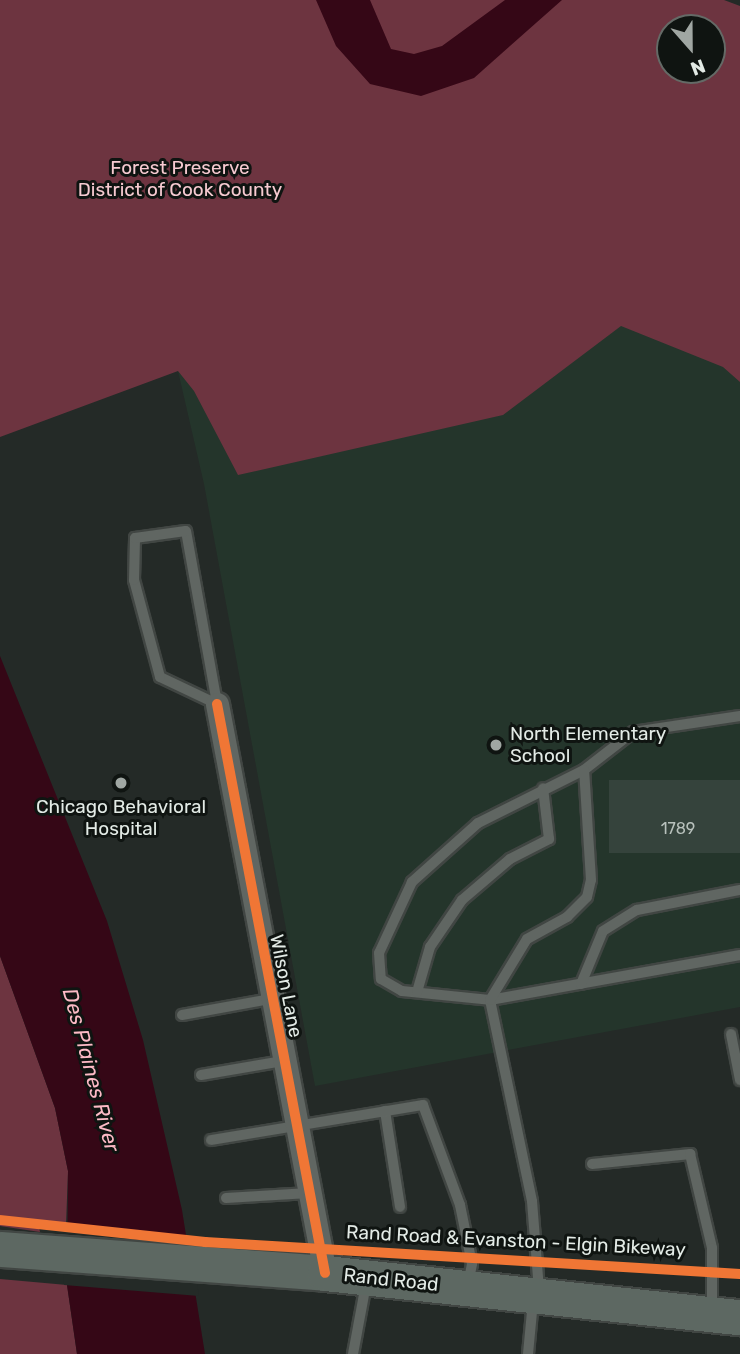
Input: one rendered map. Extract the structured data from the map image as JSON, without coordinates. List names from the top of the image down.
{
  "streets": {
    "main road": ["Rand Road"],
    "street": ["Wilson Lane"],
    "cycle path": ["Rand Road & Evanston - Elgin Bikeway"]
  },
  "crossings": [
    ["Wilson Lane", "Rand Road"]
  ],
  "water": ["Des Plaines River"],
  "parks": ["Forest Preserve District of Cook County"],
  "places": ["North Elementary School", "Chicago Behavioral Hospital"],
  "house_numbers": ["1789"],
  "north": "bottom"
}
